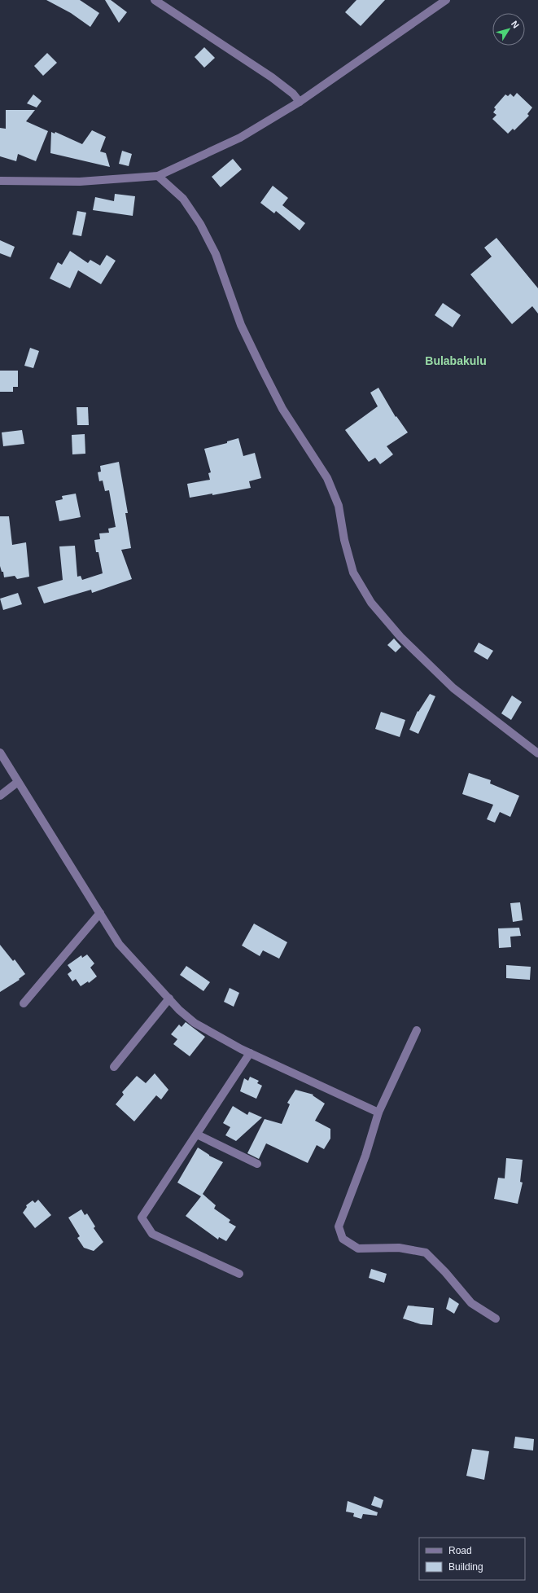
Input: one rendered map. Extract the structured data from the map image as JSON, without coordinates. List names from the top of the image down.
{
  "districts": ["Bulabakulu"],
  "legend": ["Road", "Building"],
  "north": "top right"
}
